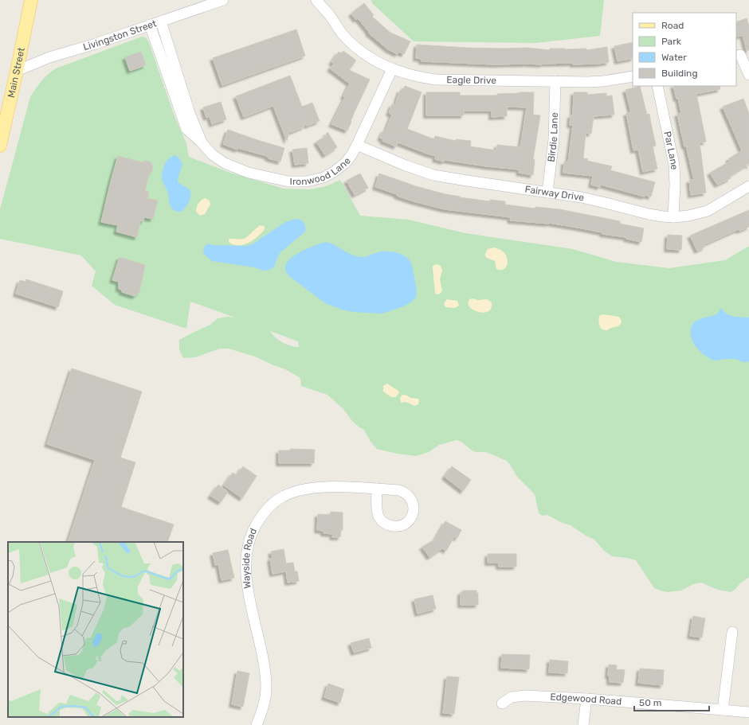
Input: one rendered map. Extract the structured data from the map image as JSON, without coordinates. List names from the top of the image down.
{
  "streets": {
    "main road": ["Main Street"],
    "street": [
      "Livingston Street",
      "Eagle Drive",
      "Birdie Lane",
      "Par Lane",
      "Ironwood Lane",
      "Fairway Drive",
      "Wayside Road",
      "Edgewood Road"
    ]
  },
  "crossings": [
    ["Livingston Street", "Main Street"],
    ["Livingston Street", "Ironwood Lane"],
    ["Eagle Drive", "Birdie Lane"],
    ["Eagle Drive", "Ironwood Lane"],
    ["Birdie Lane", "Fairway Drive"],
    ["Par Lane", "Fairway Drive"],
    ["Ironwood Lane", "Fairway Drive"]
  ],
  "legend": [
    "Road",
    "Park",
    "Water",
    "Building"
  ],
  "scale_bar": "50 m"
}
